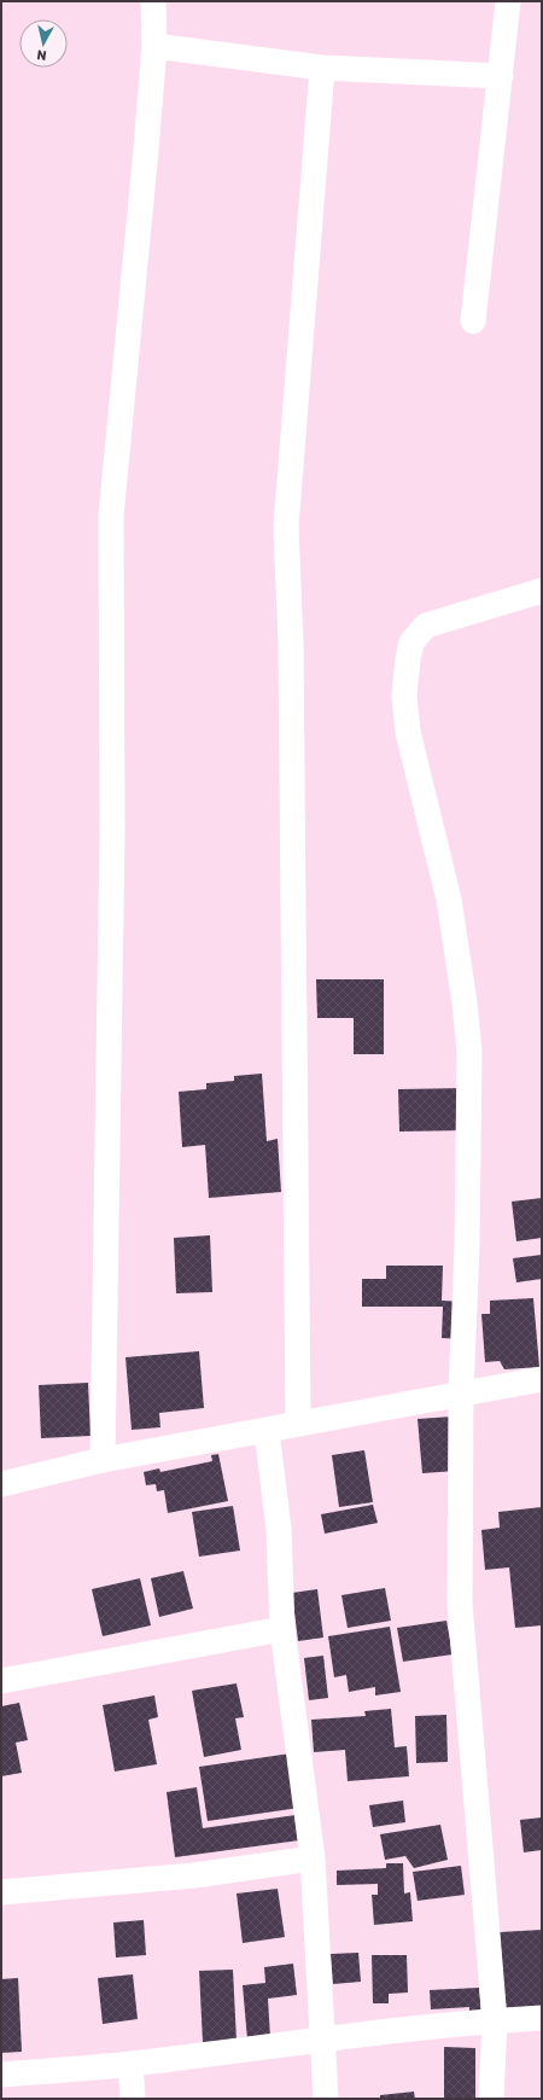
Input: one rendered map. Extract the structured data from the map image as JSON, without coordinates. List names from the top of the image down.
{
  "north": "bottom"
}
